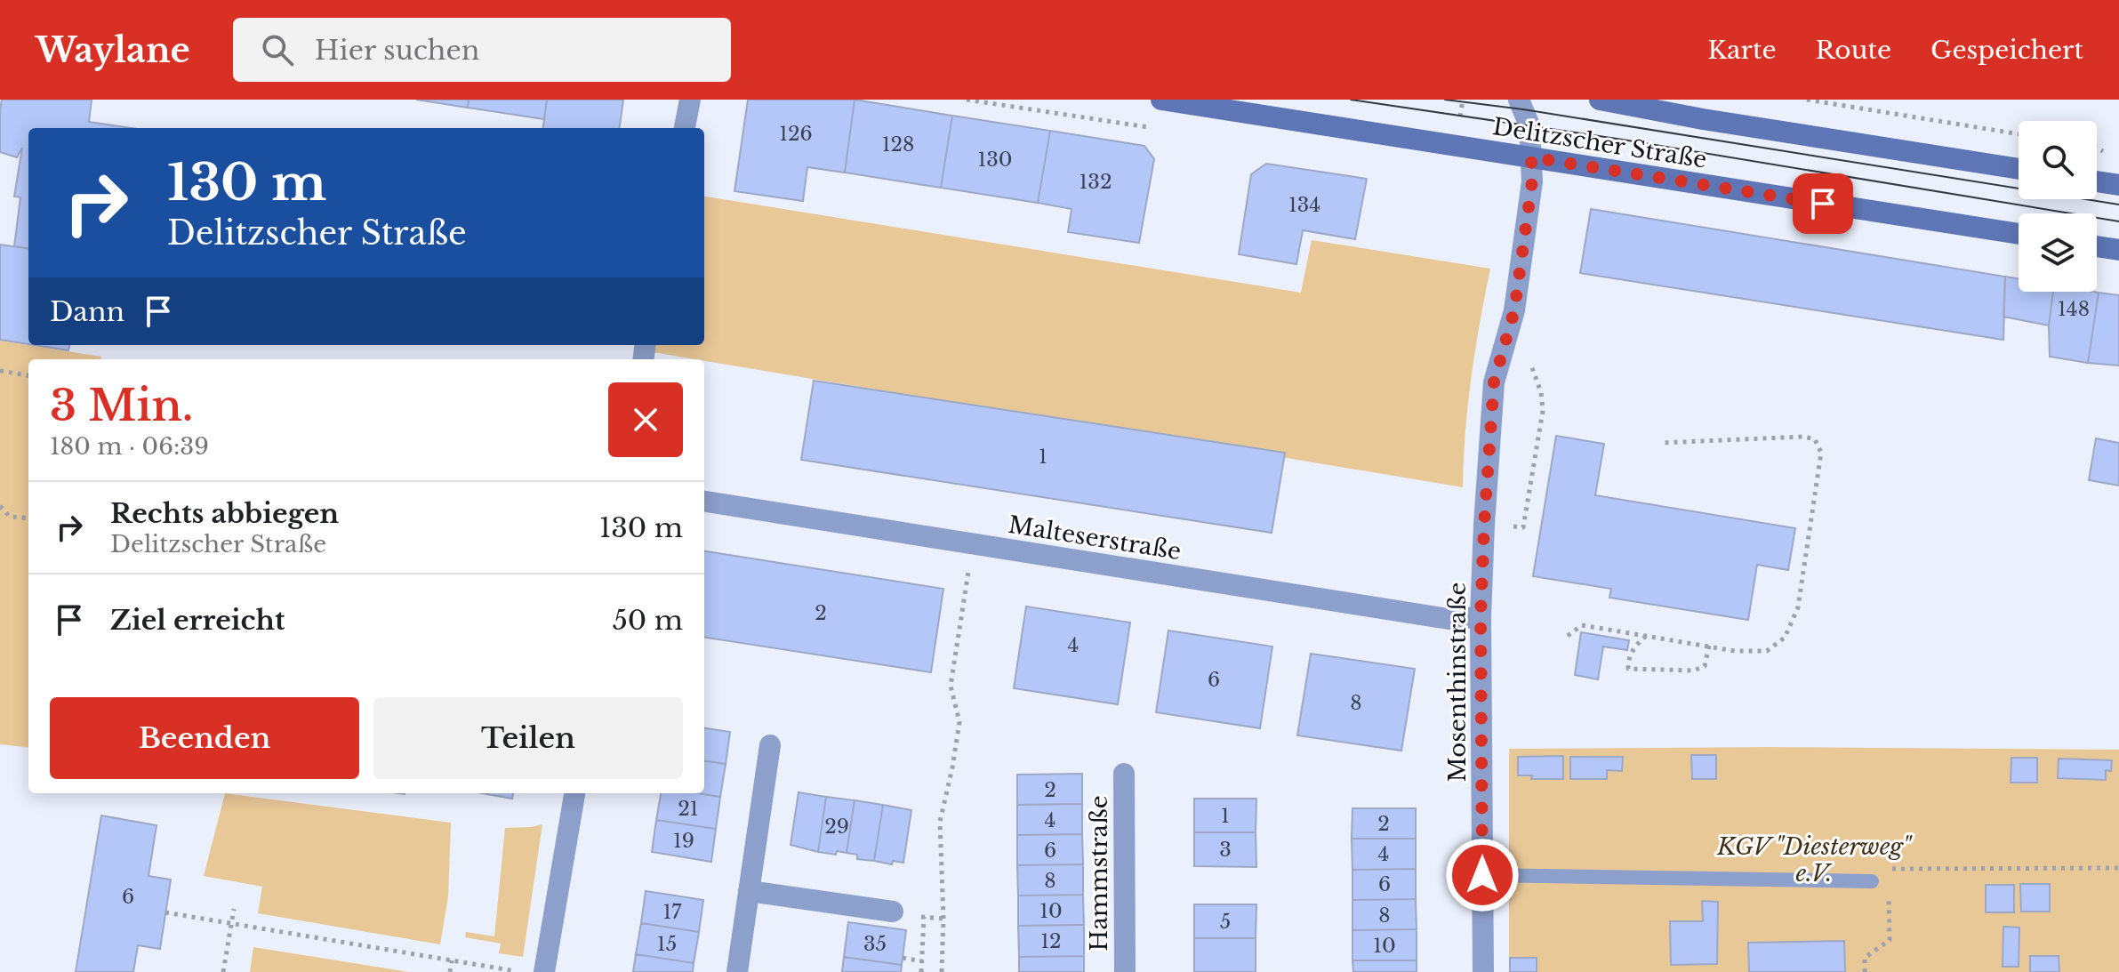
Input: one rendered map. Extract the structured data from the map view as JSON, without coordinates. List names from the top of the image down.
{
  "streets": {
    "main road": ["Delitzscher Straße"],
    "street": ["Malteserstraße", "Mosenthinstraße", "Hammstraße"]
  },
  "crossings": [
    ["Delitzscher Straße", "Mosenthinstraße"],
    ["Malteserstraße", "Mosenthinstraße"]
  ],
  "parks": ["KGV \"Diesterweg\" e.V."],
  "house_numbers": [
    "126",
    "128",
    "130",
    "132",
    "134",
    "148",
    "1",
    "2",
    "4",
    "6",
    "8",
    "2",
    "21",
    "1",
    "4",
    "2",
    "29",
    "19",
    "3",
    "6",
    "4",
    "8",
    "6",
    "6",
    "10",
    "17",
    "8",
    "5",
    "12",
    "15",
    "35",
    "10"
  ],
  "page": {
    "header": "Waylane",
    "search": "Hier suchen",
    "nav": ["Karte", "Route", "Gespeichert"],
    "turn": ["130 m", "Delitzscher Straße"],
    "then": "Dann",
    "heading": ["3 Min.", "180 m · 06:39"],
    "list": [
      {
        "name": "Rechts abbiegen",
        "note": "Delitzscher Straße",
        "value": "130 m"
      },
      {
        "name": "Ziel erreicht",
        "value": "50 m"
      }
    ],
    "buttons": ["Beenden", "Teilen"]
  }
}
